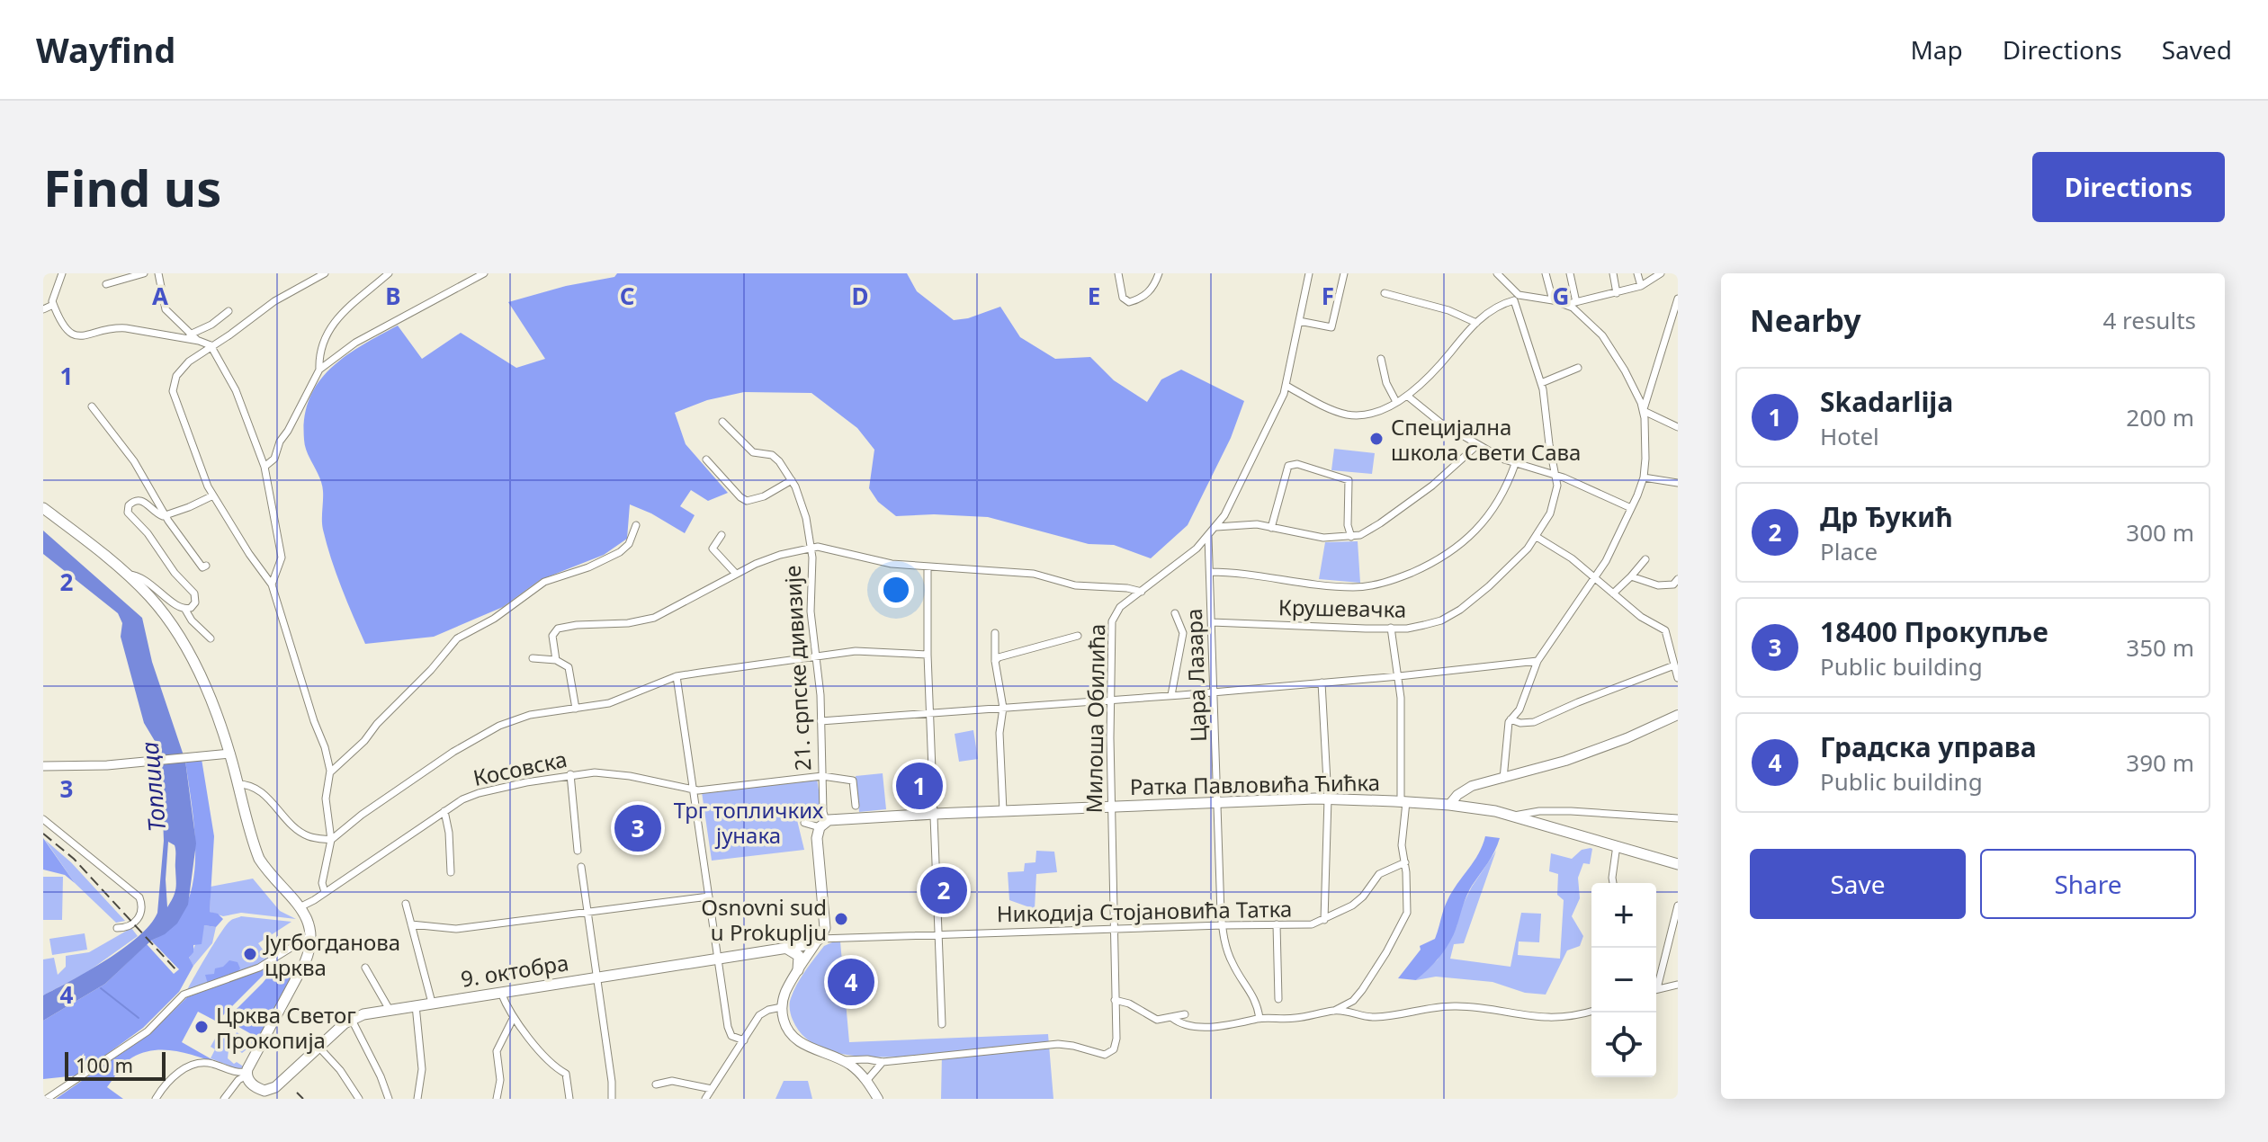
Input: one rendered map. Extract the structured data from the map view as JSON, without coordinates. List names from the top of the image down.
{
  "streets": {
    "main road": ["21. српске дивизије", "Ратка Павловића Ћићка", "9. октобра"],
    "street": [
      "Крушевачка",
      "Цара Лазара",
      "Милоша Обилића",
      "Косовска",
      "Никодија Стојановића Татка"
    ]
  },
  "crossings": [
    ["Крушевачка", "Цара Лазара"],
    ["21. српске дивизије", "Ратка Павловића Ћићка"],
    ["21. српске дивизије", "Никодија Стојановића Татка"],
    ["21. српске дивизије", "9. октобра"],
    ["Цара Лазара", "Милоша Обилића"],
    ["Цара Лазара", "Ратка Павловића Ћићка"],
    ["Цара Лазара", "Никодија Стојановића Татка"],
    ["Милоша Обилића", "Ратка Павловића Ћићка"],
    ["Милоша Обилића", "Никодија Стојановића Татка"],
    ["Никодија Стојановића Татка", "9. октобра"]
  ],
  "water": ["Топлица"],
  "parks": ["Трг топличких јунака"],
  "places": [
    "Специјална школа Свети Сава",
    "Osnovni sud u Prokuplju",
    "Југбогданова црква",
    "Црква Светог Прокопија"
  ],
  "scale_bar": "100 m",
  "page": {
    "header": "Wayfind",
    "nav": ["Map", "Directions", "Saved"],
    "buttons": [
      "Directions",
      ["Save", "Share"]
    ],
    "title": "Find us",
    "heading": ["Nearby", "4 results"],
    "list": [
      {
        "mark": "1",
        "name": "Skadarlija",
        "note": "Hotel",
        "value": "200 m"
      },
      {
        "mark": "2",
        "name": "Др Ђукић",
        "note": "Place",
        "value": "300 m"
      },
      {
        "mark": "3",
        "name": "18400 Прокупље",
        "note": "Public building",
        "value": "350 m"
      },
      {
        "mark": "4",
        "name": "Градска управа",
        "note": "Public building",
        "value": "390 m"
      }
    ],
    "pins": [
      "1",
      "3",
      "2",
      "4"
    ],
    "map_buttons": ["+", "−"],
    "scale": "100 m"
  },
  "grid": {
    "columns": [
      "A",
      "B",
      "C",
      "D",
      "E",
      "F",
      "G"
    ],
    "rows": [
      "1",
      "2",
      "3",
      "4"
    ]
  }
}
